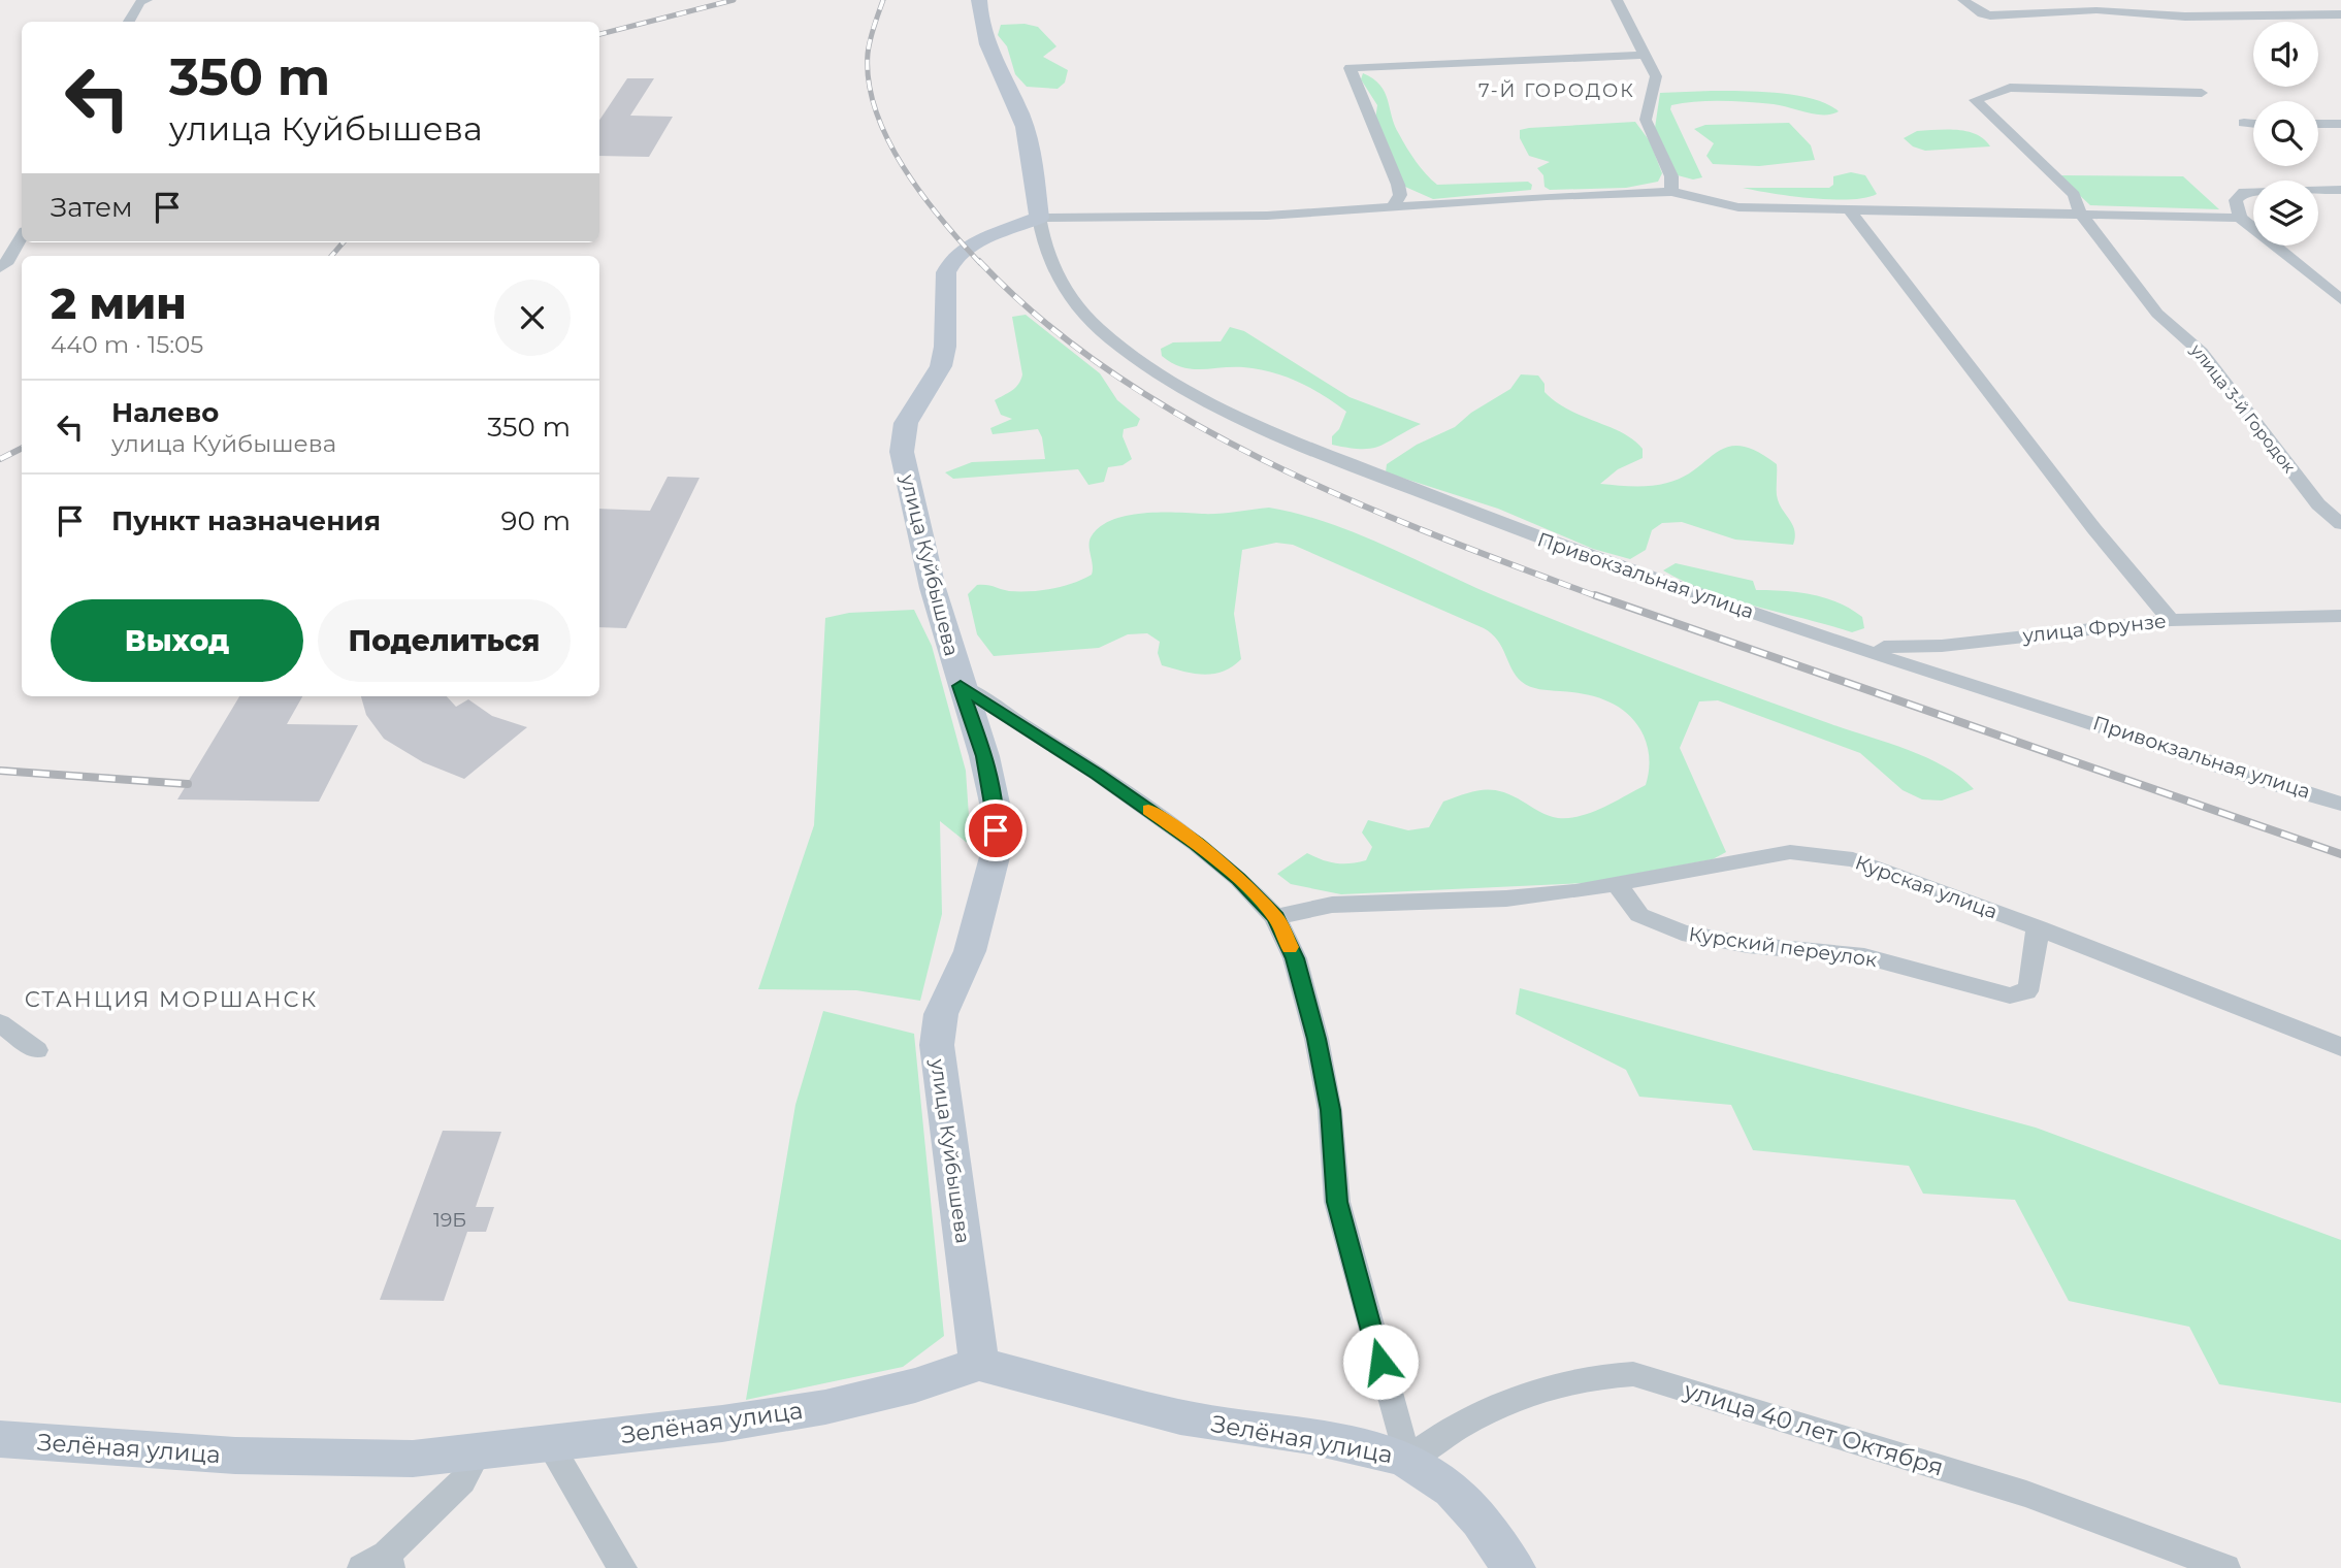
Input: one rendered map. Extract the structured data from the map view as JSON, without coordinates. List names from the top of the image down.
{
  "streets": {
    "street": [
      "улица 3-й Городок",
      "улица Куйбышева",
      "Привокзальная улица",
      "улица Фрунзе",
      "Курская улица",
      "Курский переулок",
      "Зелёная улица",
      "улица 40 лет Октября"
    ]
  },
  "crossings": [
    ["улица Куйбышева", "Привокзальная улица"],
    ["улица Куйбышева", "Зелёная улица"],
    ["Привокзальная улица", "улица Фрунзе"],
    ["Курская улица", "Курский переулок"],
    ["Зелёная улица", "улица 40 лет Октября"]
  ],
  "districts": ["7-Й ГОРОДОК", "СТАНЦИЯ МОРШАНСК"],
  "house_numbers": ["19Б"],
  "page": {
    "turn": ["350 m", "улица Куйбышева"],
    "then": "Затем",
    "heading": ["2 мин", "440 m · 15:05"],
    "list": [
      {
        "name": "Налево",
        "note": "улица Куйбышева",
        "value": "350 m"
      },
      {
        "name": "Пункт назначения",
        "value": "90 m"
      }
    ],
    "buttons": ["Выход", "Поделиться"]
  }
}
